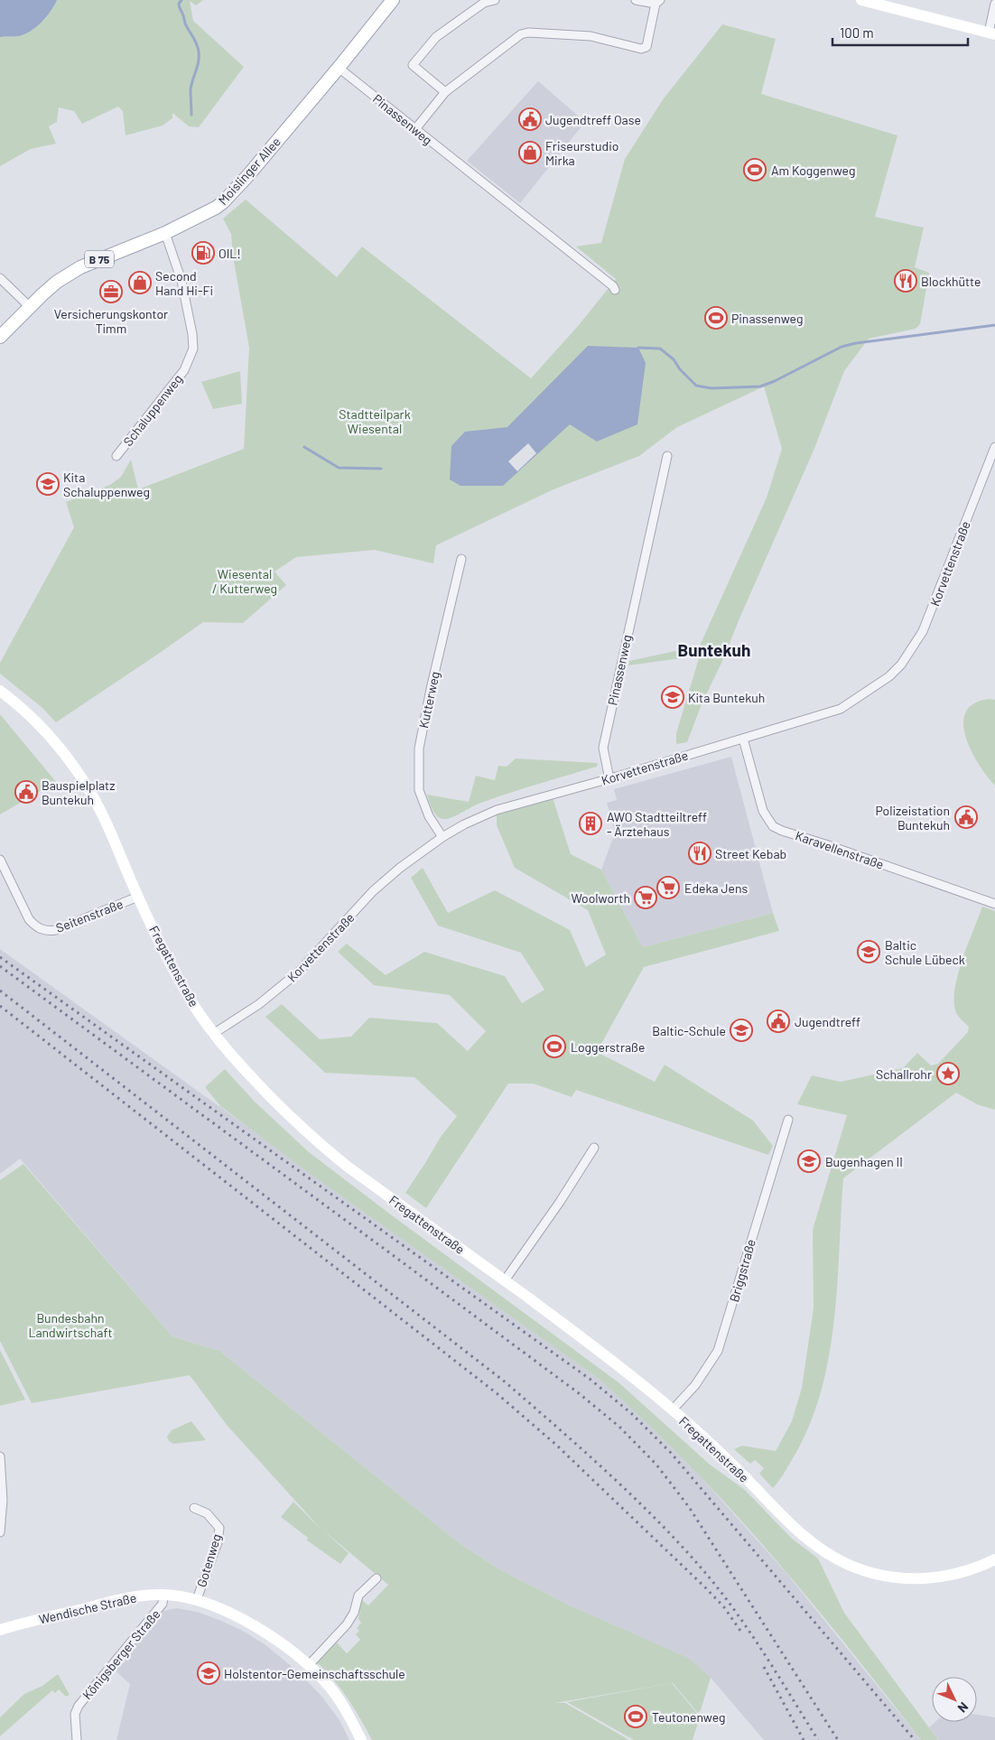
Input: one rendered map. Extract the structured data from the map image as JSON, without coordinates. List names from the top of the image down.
{
  "streets": {
    "main road": ["Moislinger Allee", "B 75"],
    "street": [
      "Pinassenweg",
      "Schaluppenweg",
      "Korvettenstraße",
      "Kutterweg",
      "Karavellenstraße",
      "Seitenstraße",
      "Fregattenstraße",
      "Briggstraße",
      "Gotenweg",
      "Wendische Straße",
      "Königsberger Straße"
    ]
  },
  "crossings": [
    ["Pinassenweg", "Moislinger Allee"],
    ["Pinassenweg", "Korvettenstraße"],
    ["Moislinger Allee", "Schaluppenweg"],
    ["Korvettenstraße", "Kutterweg"],
    ["Korvettenstraße", "Karavellenstraße"],
    ["Korvettenstraße", "Fregattenstraße"],
    ["Seitenstraße", "Fregattenstraße"],
    ["Fregattenstraße", "Briggstraße"],
    ["Gotenweg", "Wendische Straße"],
    ["Wendische Straße", "Königsberger Straße"]
  ],
  "districts": ["Buntekuh"],
  "parks": ["Stadtteilpark Wiesental", "Wiesental / Kutterweg", "Bundesbahn Landwirtschaft"],
  "places": {
    "public building": [
      "Jugendtreff Oase",
      "Bauspielplatz Buntekuh",
      "Polizeistation Buntekuh",
      "Jugendtreff"
    ],
    "shop": ["Friseurstudio Mirka", "Second Hand Hi-Fi"],
    "sports": [
      "Am Koggenweg",
      "Pinassenweg",
      "Loggerstraße",
      "Teutonenweg"
    ],
    "fuel station": ["OIL!"],
    "restaurant": ["Blockhütte", "Street Kebab"],
    "office": ["Versicherungskontor Timm"],
    "school or university": [
      "Kita Schaluppenweg",
      "Kita Buntekuh",
      "Baltic Schule Lübeck",
      "Baltic-Schule",
      "Bugenhagen II",
      "Holstentor-Gemeinschaftsschule"
    ],
    "building": ["AWO Stadtteiltreff - Ärztehaus"],
    "supermarket": ["Edeka Jens", "Woolworth"],
    "place": ["Schallrohr"]
  },
  "scale_bar": "100 m",
  "north": "bottom right"
}
